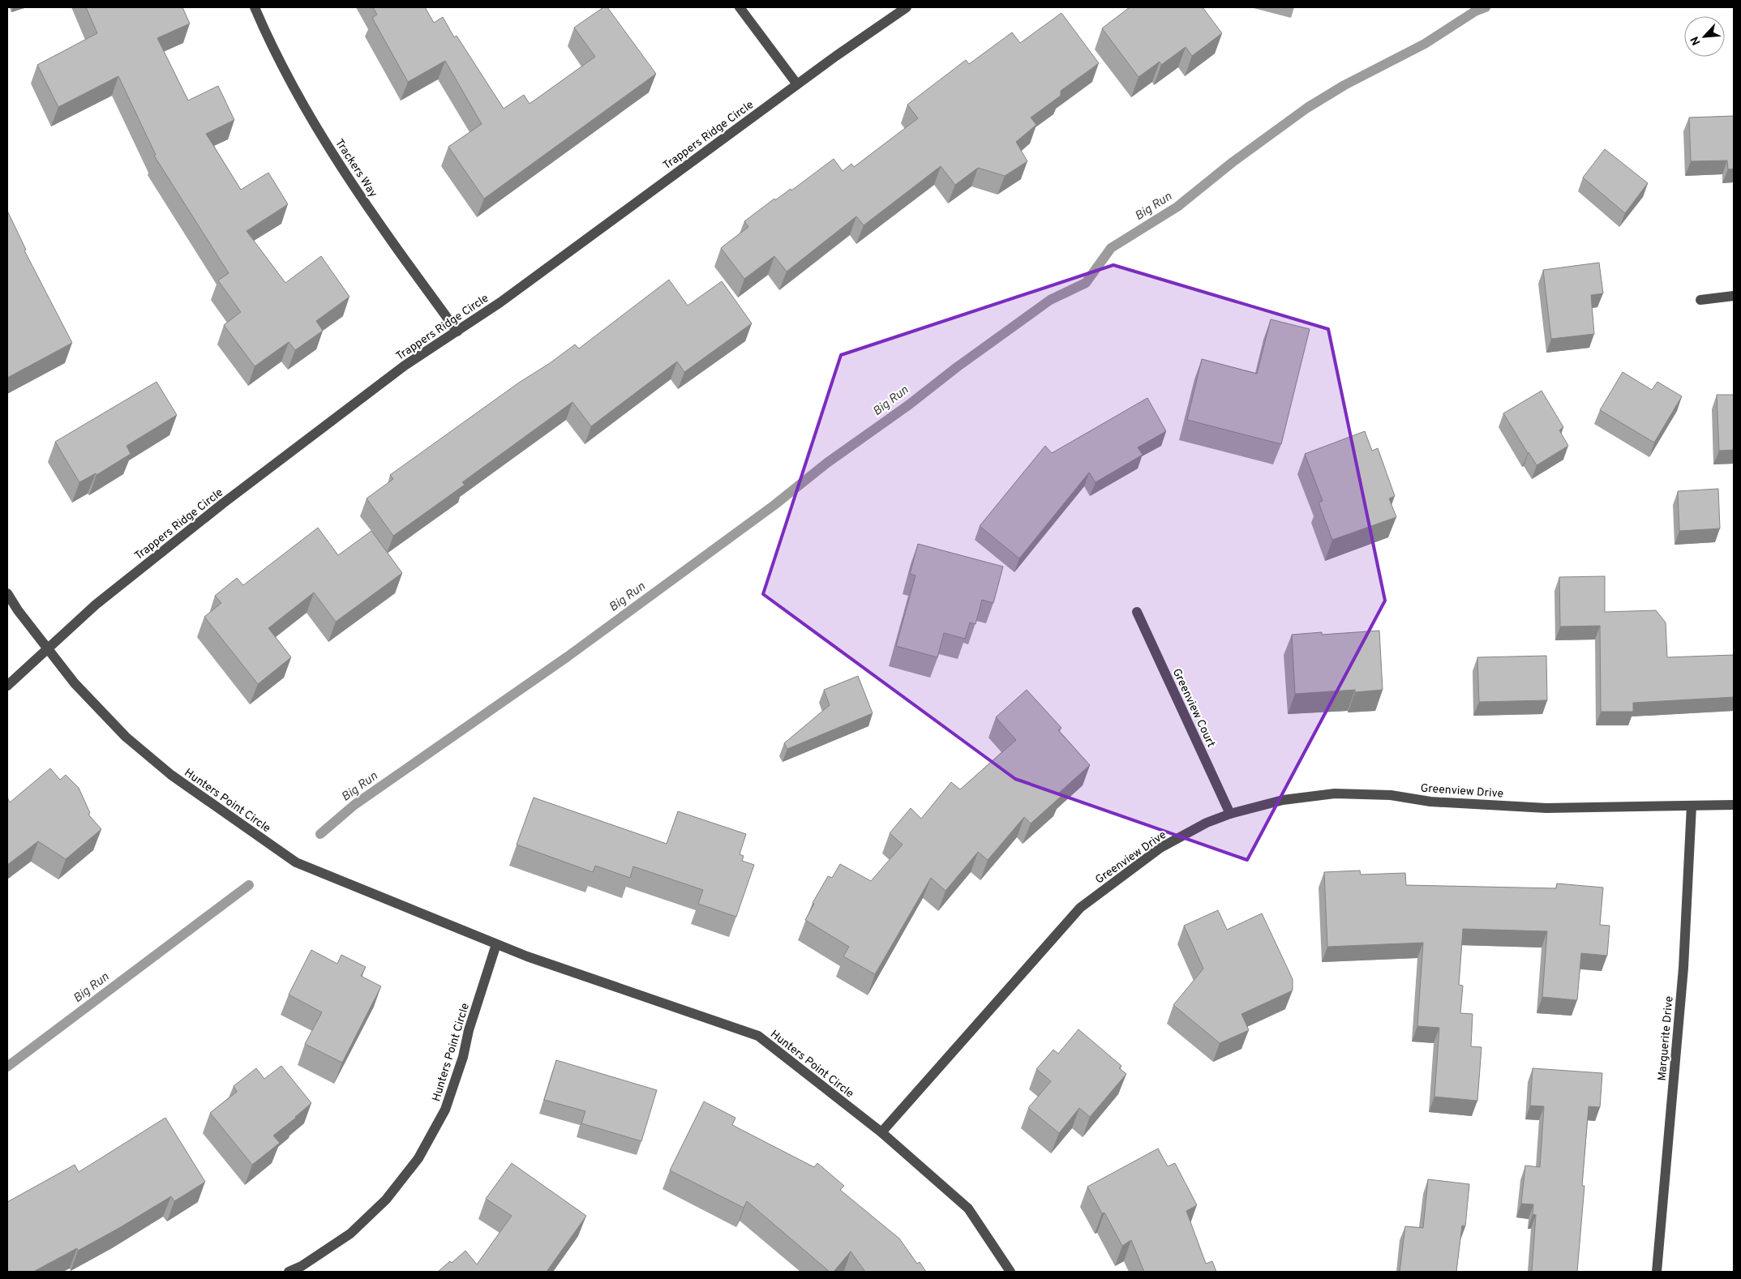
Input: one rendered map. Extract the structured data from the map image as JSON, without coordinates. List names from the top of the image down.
{
  "streets": {
    "street": [
      "Trappers Ridge Circle",
      "Trackers Way",
      "Greenview Court",
      "Greenview Drive",
      "Hunters Point Circle",
      "Marguerite Drive"
    ]
  },
  "crossings": [
    ["Trappers Ridge Circle", "Trackers Way"],
    ["Trappers Ridge Circle", "Hunters Point Circle"],
    ["Greenview Court", "Greenview Drive"],
    ["Greenview Drive", "Hunters Point Circle"],
    ["Greenview Drive", "Marguerite Drive"]
  ],
  "water": ["Big Run"],
  "north": "bottom left"
}
